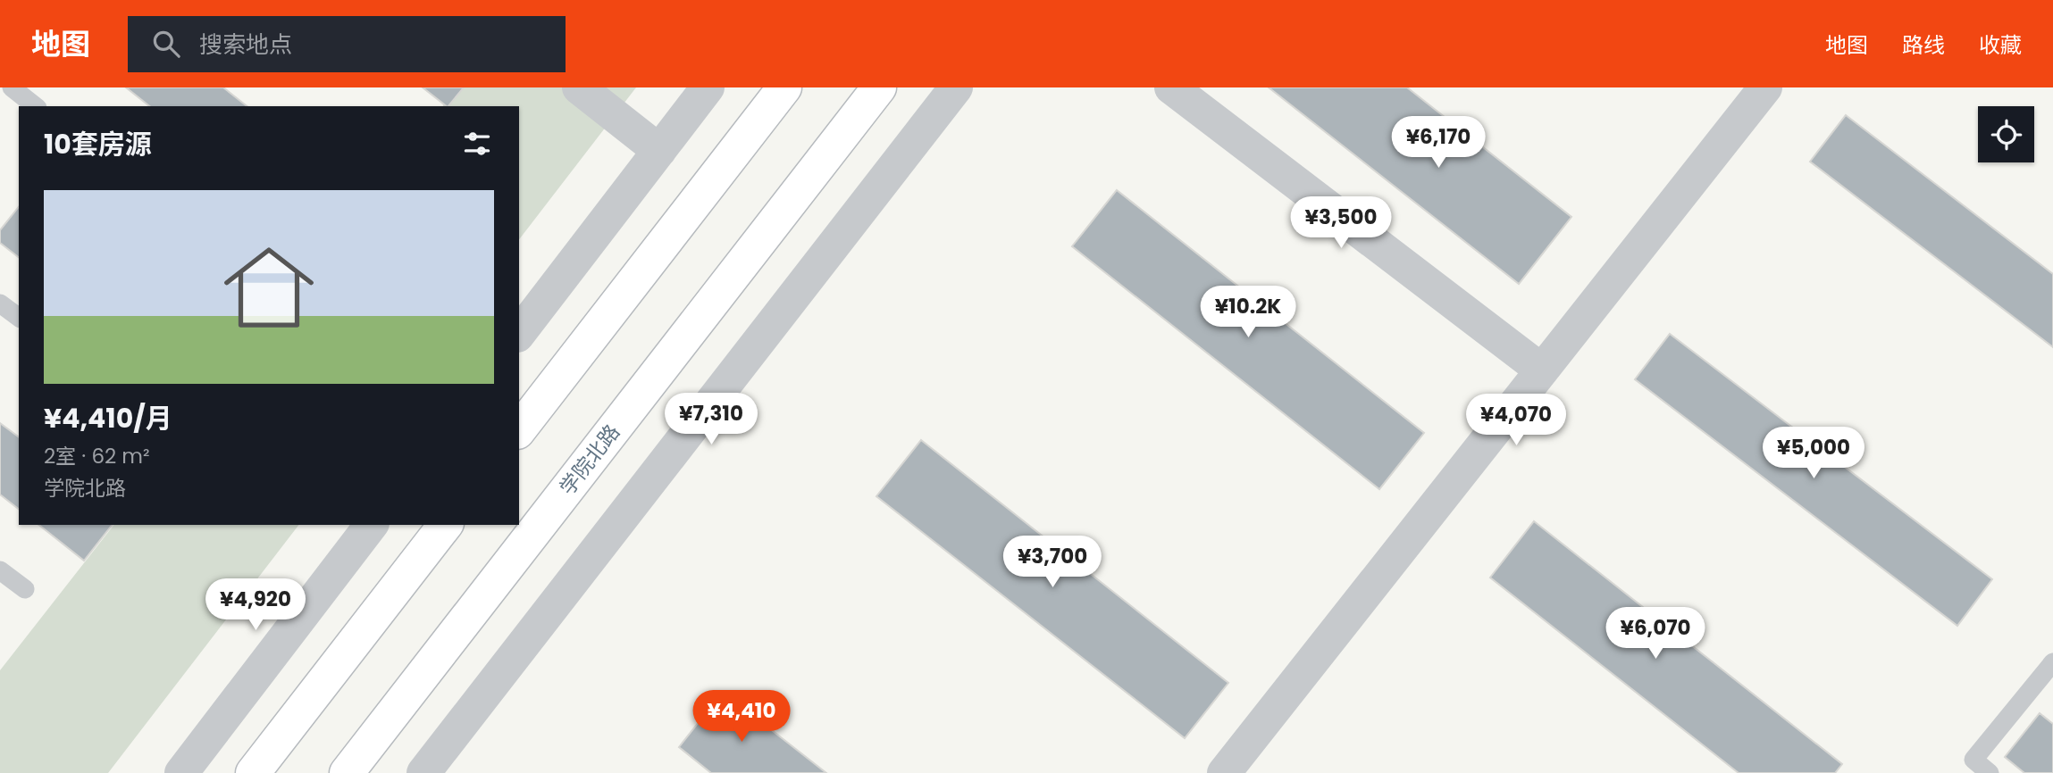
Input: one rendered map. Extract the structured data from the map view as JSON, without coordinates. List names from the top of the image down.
{
  "streets": {
    "main road": ["学院北路"]
  },
  "page": {
    "header": "地图",
    "search": "搜索地点",
    "nav": ["地图", "路线", "收藏"],
    "heading": "10套房源",
    "price": [
      "¥6,170",
      "¥3,500",
      "¥10.2K",
      "¥7,310",
      "¥4,070",
      "¥5,000",
      "¥3,700",
      "¥4,920",
      "¥6,070",
      "¥4,410"
    ],
    "list": [
      {
        "name": "¥4,410/月",
        "note": "2室 · 62 m² · 学院北路"
      }
    ]
  }
}
